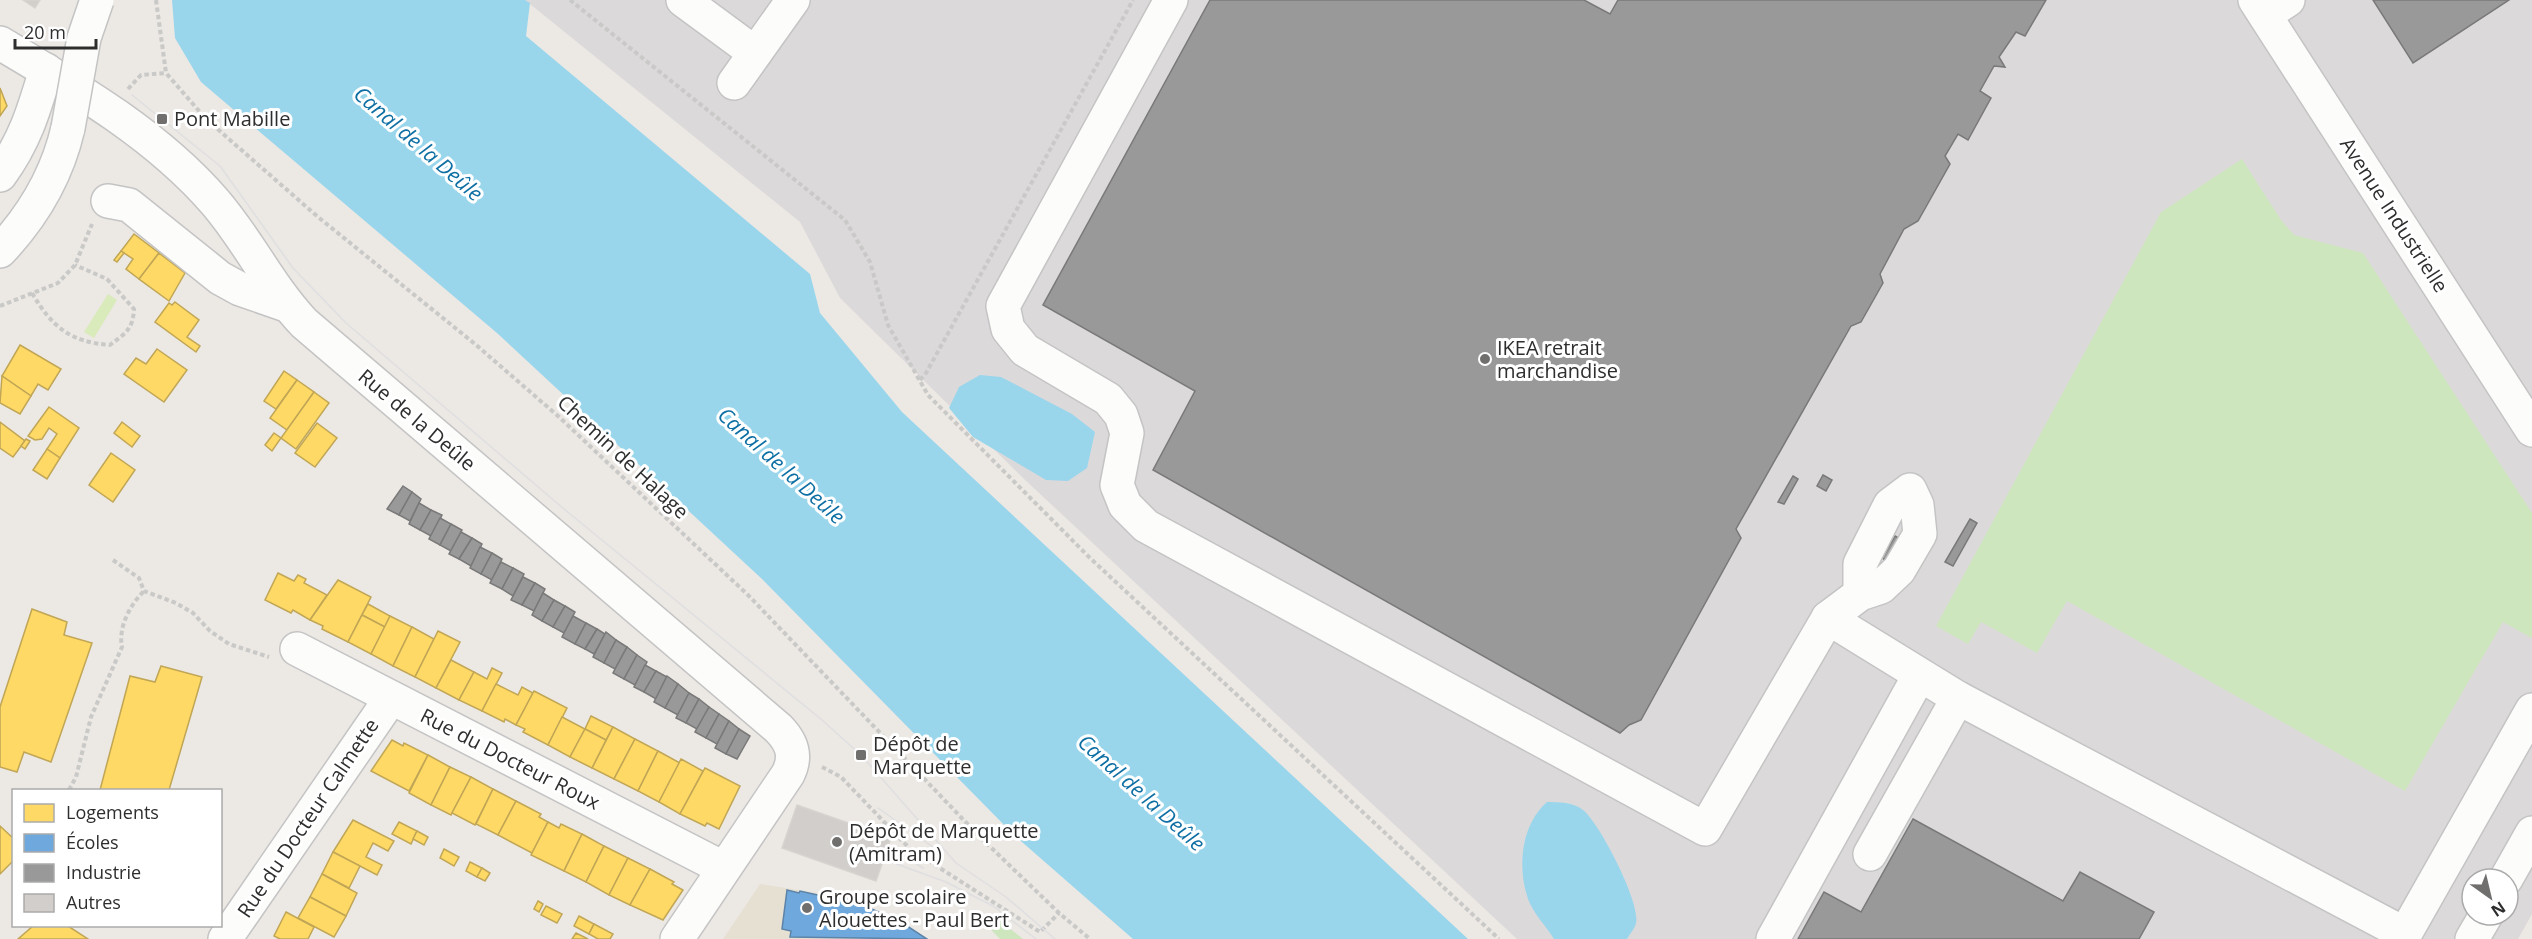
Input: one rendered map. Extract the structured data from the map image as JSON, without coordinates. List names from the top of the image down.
{
  "streets": {
    "street": [
      "Avenue Industrielle",
      "Rue de la Deûle",
      "Rue du Docteur Roux",
      "Rue du Docteur Calmette"
    ],
    "path": ["Chemin de Halage"]
  },
  "crossings": [
    ["Rue du Docteur Roux", "Rue du Docteur Calmette"]
  ],
  "water": ["Canal de la Deûle"],
  "places": {
    "transit": ["Pont Mabille", "Dépôt de Marquette"],
    "other": ["IKEA retrait marchandise", "Dépôt de Marquette (Amitram)", "Groupe scolaire Alouettes - Paul Bert"]
  },
  "legend": [
    "Logements",
    "Écoles",
    "Industrie",
    "Autres"
  ],
  "scale_bar": "20 m",
  "north": "bottom right"
}
